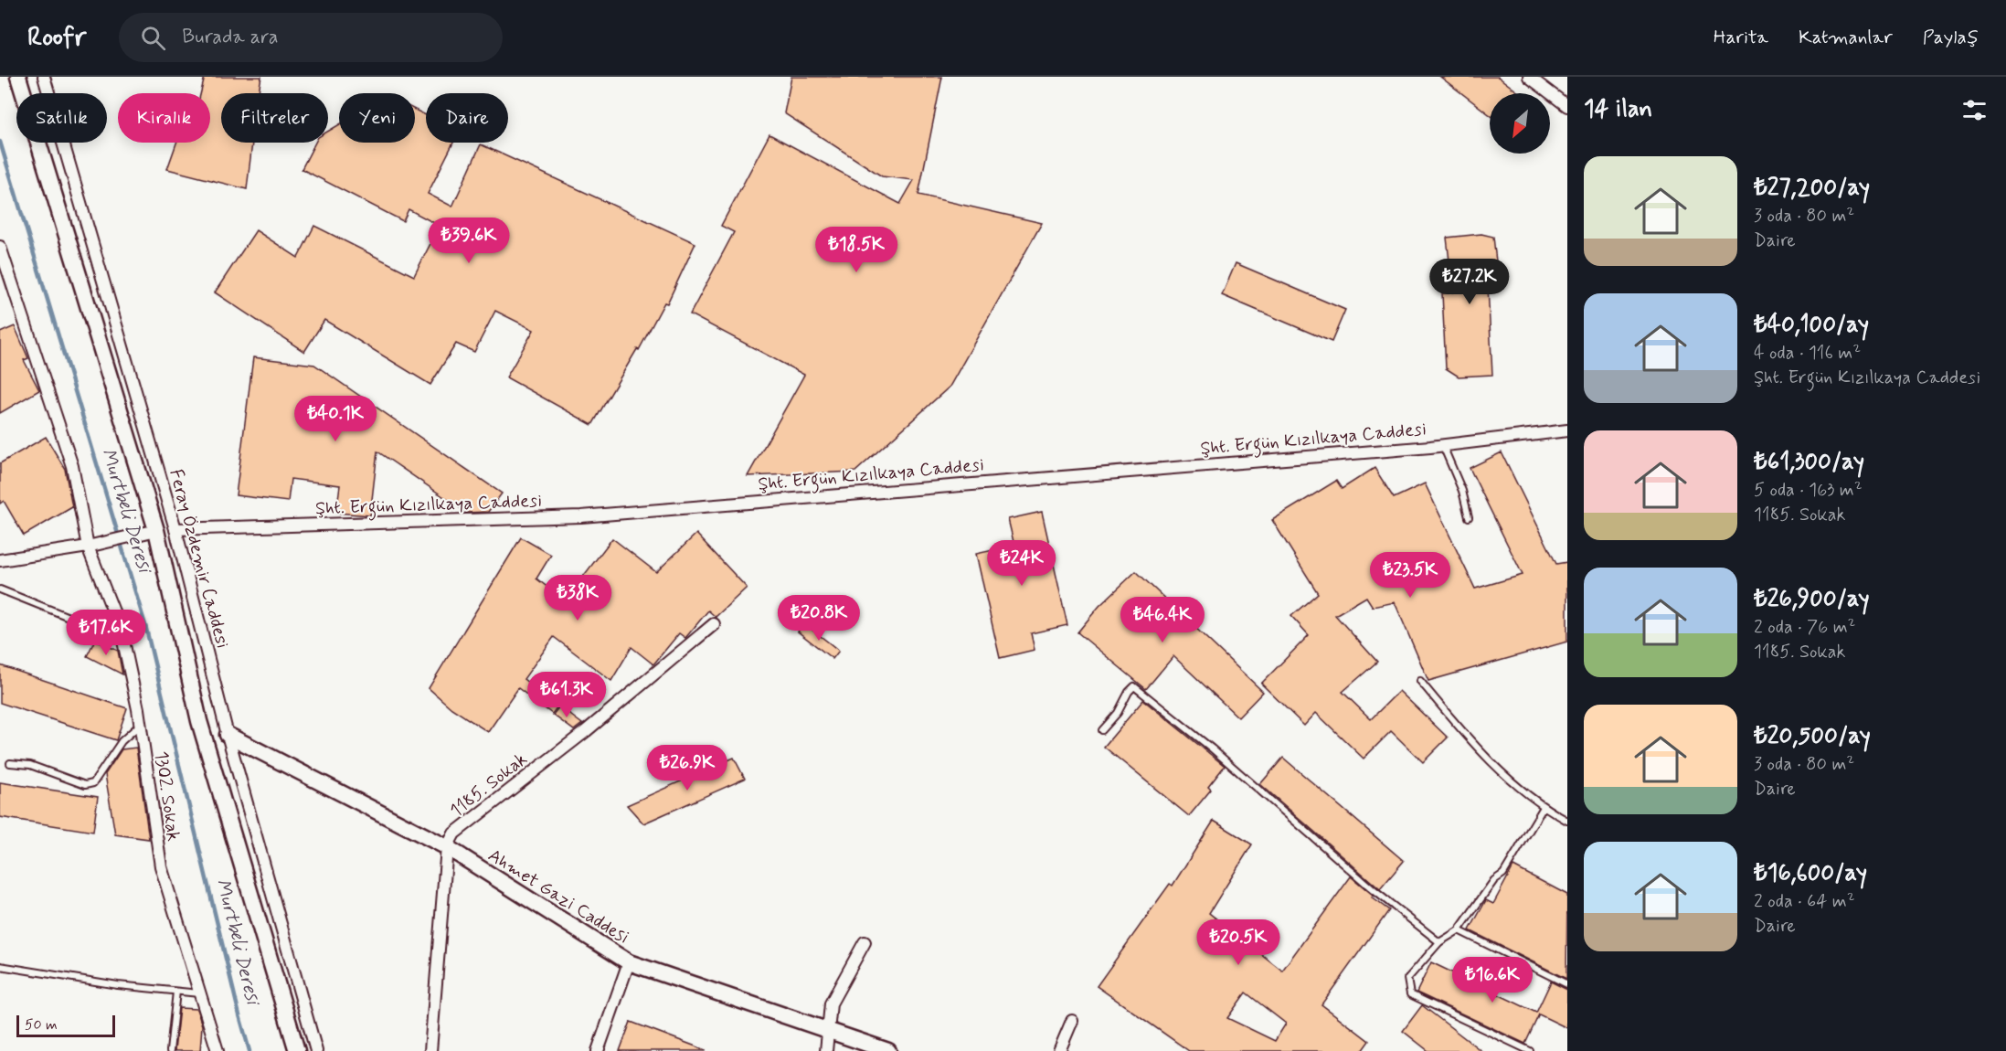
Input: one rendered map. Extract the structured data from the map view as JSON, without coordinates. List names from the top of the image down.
{
  "streets": {
    "street": [
      "Şht. Ergün Kızılkaya Caddesi",
      "Feray Özdemir Caddesi",
      "1185. Sokak",
      "1302. Sokak",
      "Ahmet Gazi Caddesi"
    ]
  },
  "crossings": [
    ["Şht. Ergün Kızılkaya Caddesi", "Feray Özdemir Caddesi"],
    ["Feray Özdemir Caddesi", "Ahmet Gazi Caddesi"],
    ["1185. Sokak", "Ahmet Gazi Caddesi"]
  ],
  "water": ["Murtbeli Deresi"],
  "scale_bar": "50 m",
  "north": "bottom left",
  "page": {
    "header": "Roofr",
    "search": "Burada ara",
    "nav": ["Harita", "Katmanlar", "Paylaş"],
    "heading": "14 ilan",
    "chip": [
      "Satılık",
      "Kiralık",
      "Filtreler",
      "Yeni",
      "Daire"
    ],
    "list": [
      {
        "name": "₺27,200/ay",
        "note": "3 oda · 80 m² · Daire"
      },
      {
        "name": "₺40,100/ay",
        "note": "4 oda · 116 m² · Şht. Ergün Kızılkaya Caddesi"
      },
      {
        "name": "₺61,300/ay",
        "note": "5 oda · 163 m² · 1185. Sokak"
      },
      {
        "name": "₺26,900/ay",
        "note": "2 oda · 76 m² · 1185. Sokak"
      },
      {
        "name": "₺20,500/ay",
        "note": "3 oda · 80 m² · Daire"
      },
      {
        "name": "₺16,600/ay",
        "note": "2 oda · 64 m² · Daire"
      }
    ],
    "price": [
      "₺39.6K",
      "₺18.5K",
      "₺27.2K",
      "₺40.1K",
      "₺24K",
      "₺23.5K",
      "₺38K",
      "₺20.8K",
      "₺46.4K",
      "₺17.6K",
      "₺61.3K",
      "₺26.9K",
      "₺20.5K",
      "₺16.6K"
    ],
    "scale": "50 m"
  }
}
